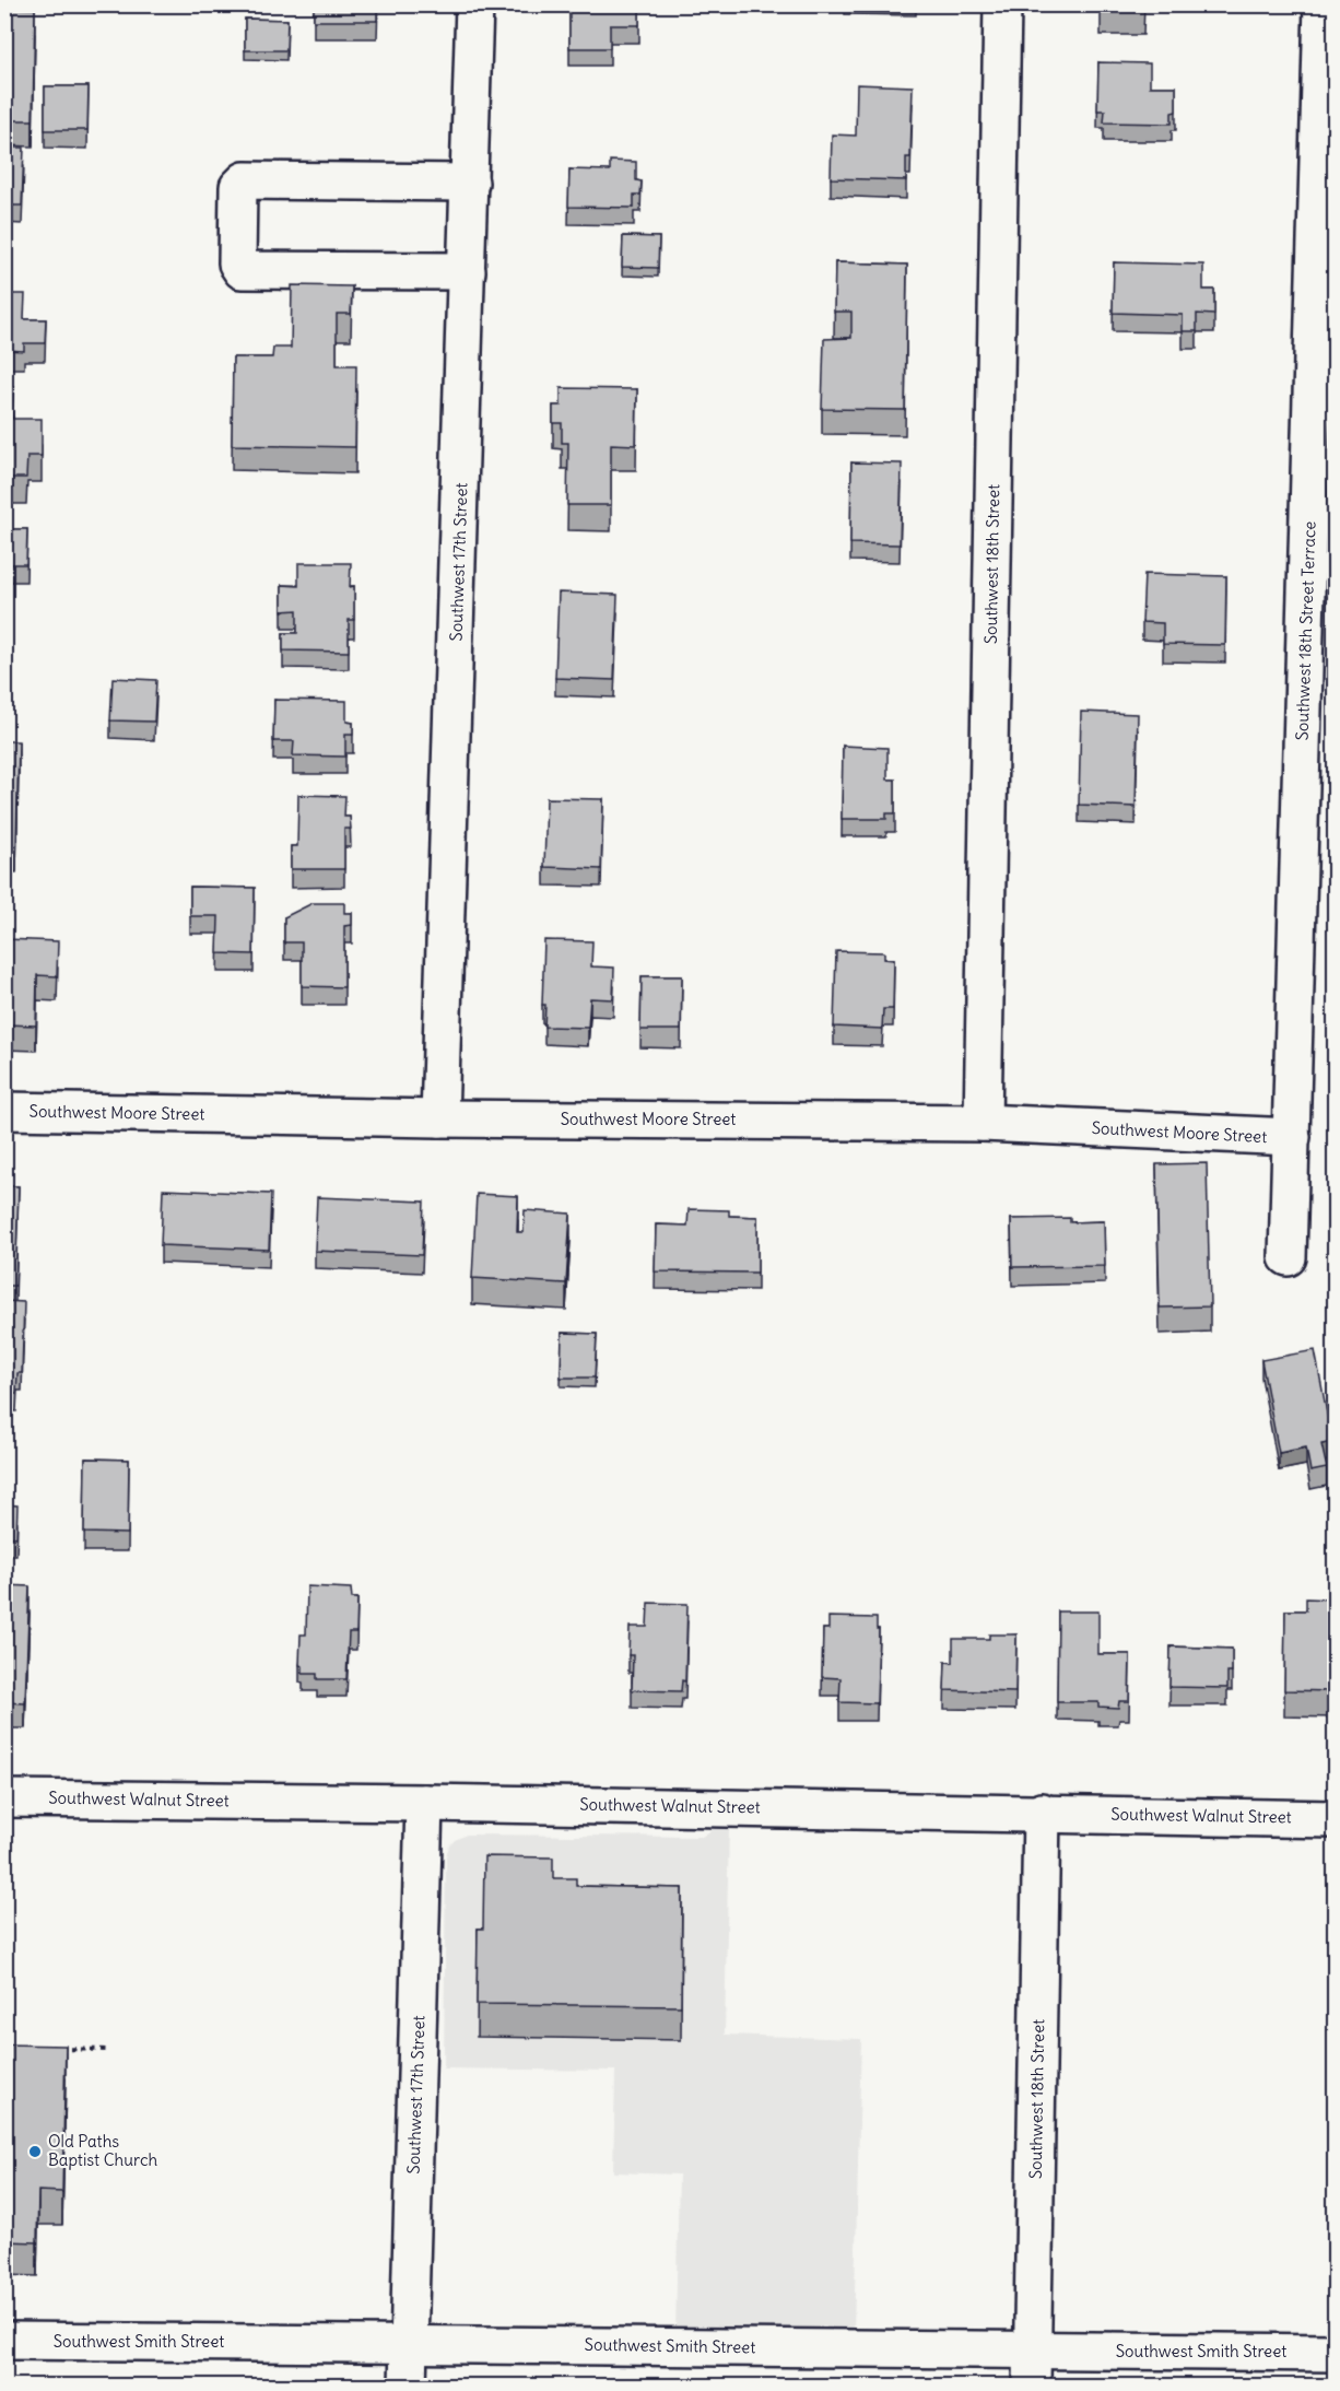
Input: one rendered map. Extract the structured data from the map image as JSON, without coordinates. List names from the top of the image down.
{
  "streets": {
    "street": [
      "Southwest 17th Street",
      "Southwest 18th Street",
      "Southwest 18th Street Terrace",
      "Southwest Moore Street",
      "Southwest Walnut Street",
      "Southwest Smith Street"
    ]
  },
  "crossings": [
    ["Southwest 17th Street", "Southwest Moore Street"],
    ["Southwest 17th Street", "Southwest Walnut Street"],
    ["Southwest 17th Street", "Southwest Smith Street"],
    ["Southwest 18th Street", "Southwest Moore Street"],
    ["Southwest 18th Street", "Southwest Walnut Street"],
    ["Southwest 18th Street", "Southwest Smith Street"],
    ["Southwest 18th Street Terrace", "Southwest Moore Street"]
  ],
  "places": ["Old Paths Baptist Church"]
}
